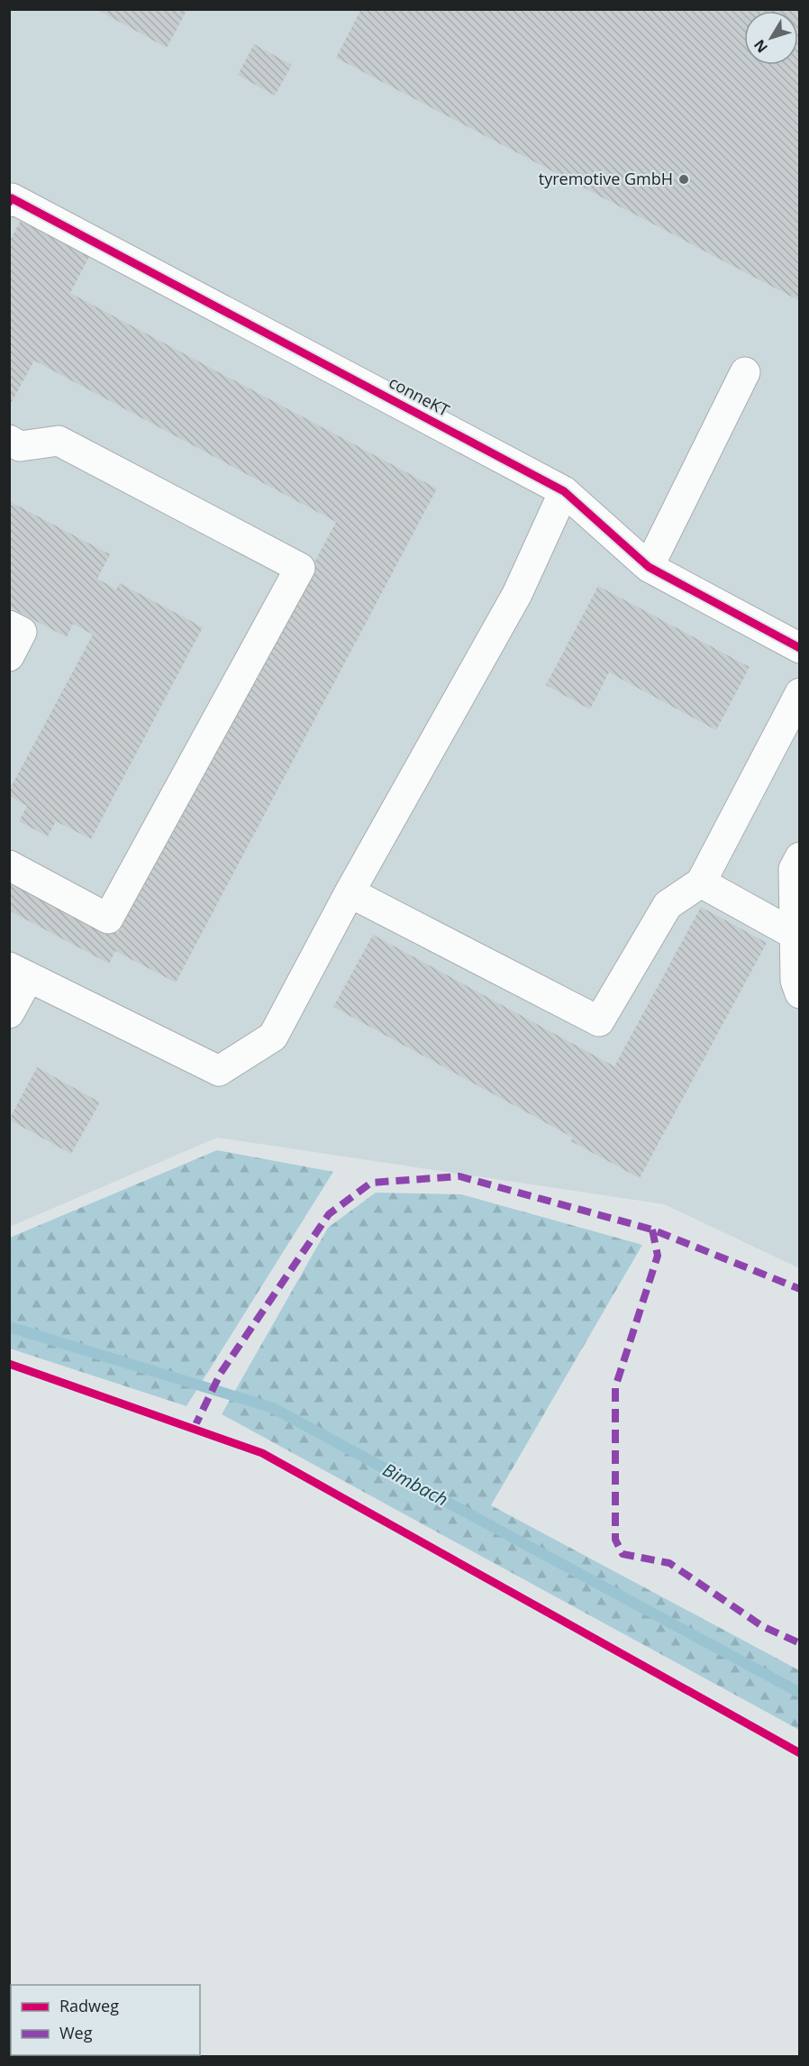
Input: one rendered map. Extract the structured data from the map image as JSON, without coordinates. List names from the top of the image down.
{
  "streets": {
    "street": ["conneKT"]
  },
  "water": ["Bimbach"],
  "places": ["tyremotive GmbH"],
  "legend": ["Radweg", "Weg"],
  "north": "bottom left"
}
